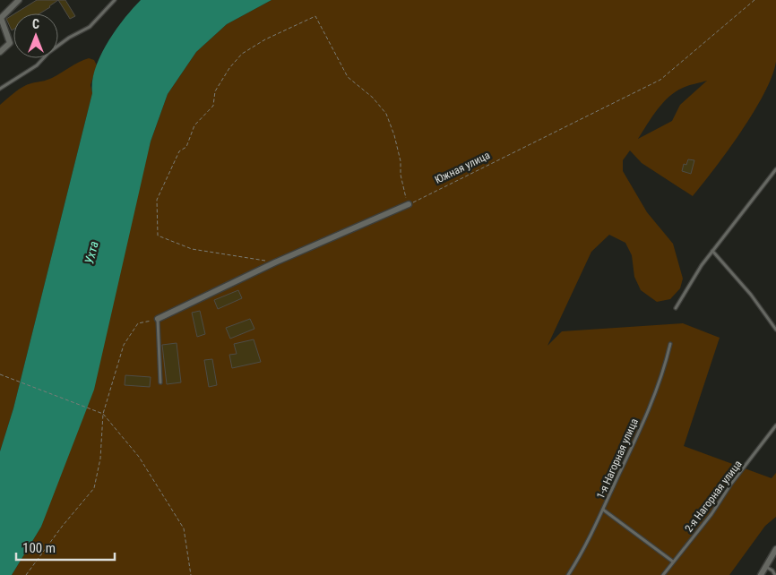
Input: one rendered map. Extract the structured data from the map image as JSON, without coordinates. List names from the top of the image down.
{
  "streets": {
    "lane": ["1-я Нагорная улица", "2-я Нагорная улица"],
    "path": ["Южная улица"]
  },
  "water": ["Ухта"],
  "scale_bar": "100 m",
  "north": "top"
}
